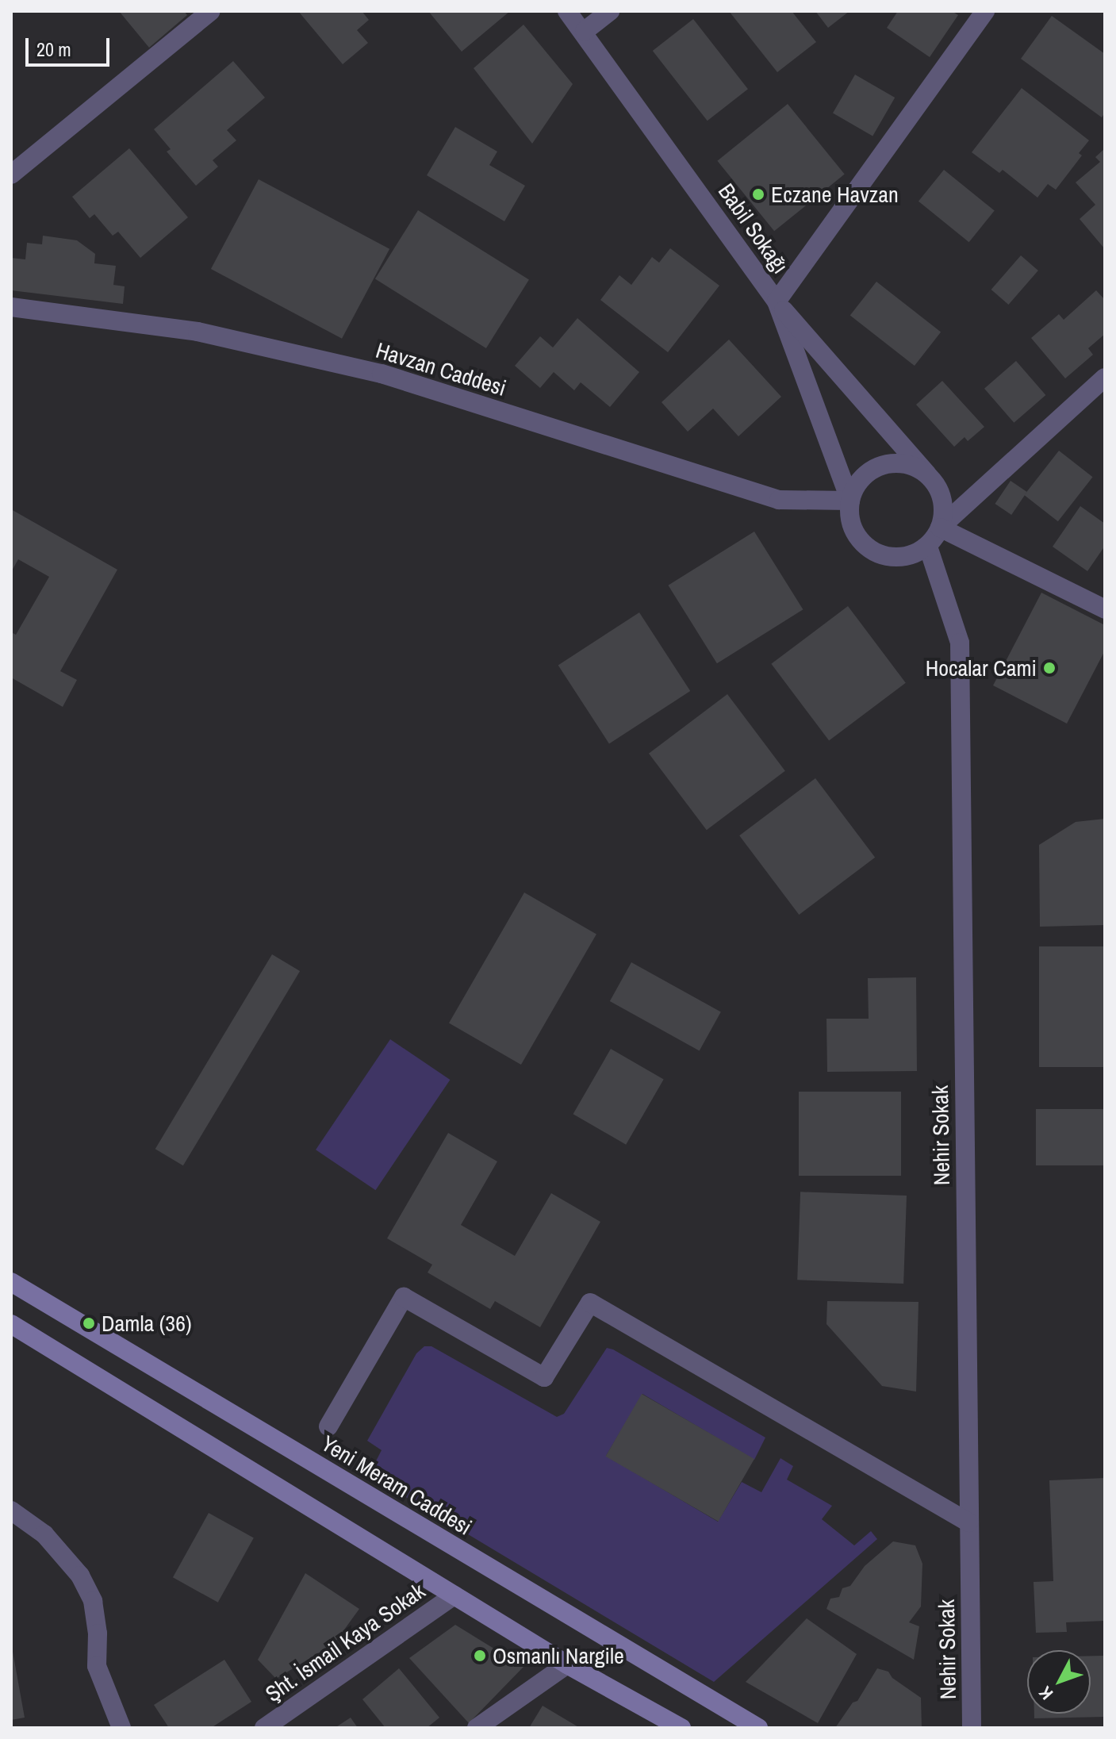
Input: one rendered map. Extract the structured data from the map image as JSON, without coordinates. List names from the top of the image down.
{
  "streets": {
    "main road": ["Yeni Meram Caddesi"],
    "street": [
      "Babil Sokağı",
      "Havzan Caddesi",
      "Nehir Sokak",
      "Şht. İsmail Kaya Sokak"
    ]
  },
  "crossings": [
    ["Babil Sokağı", "Havzan Caddesi"],
    ["Babil Sokağı", "Nehir Sokak"],
    ["Havzan Caddesi", "Nehir Sokak"]
  ],
  "places": [
    "Eczane Havzan",
    "Hocalar Cami",
    "Damla (36)",
    "Osmanlı Nargile"
  ],
  "scale_bar": "20 m",
  "north": "bottom left"
}
